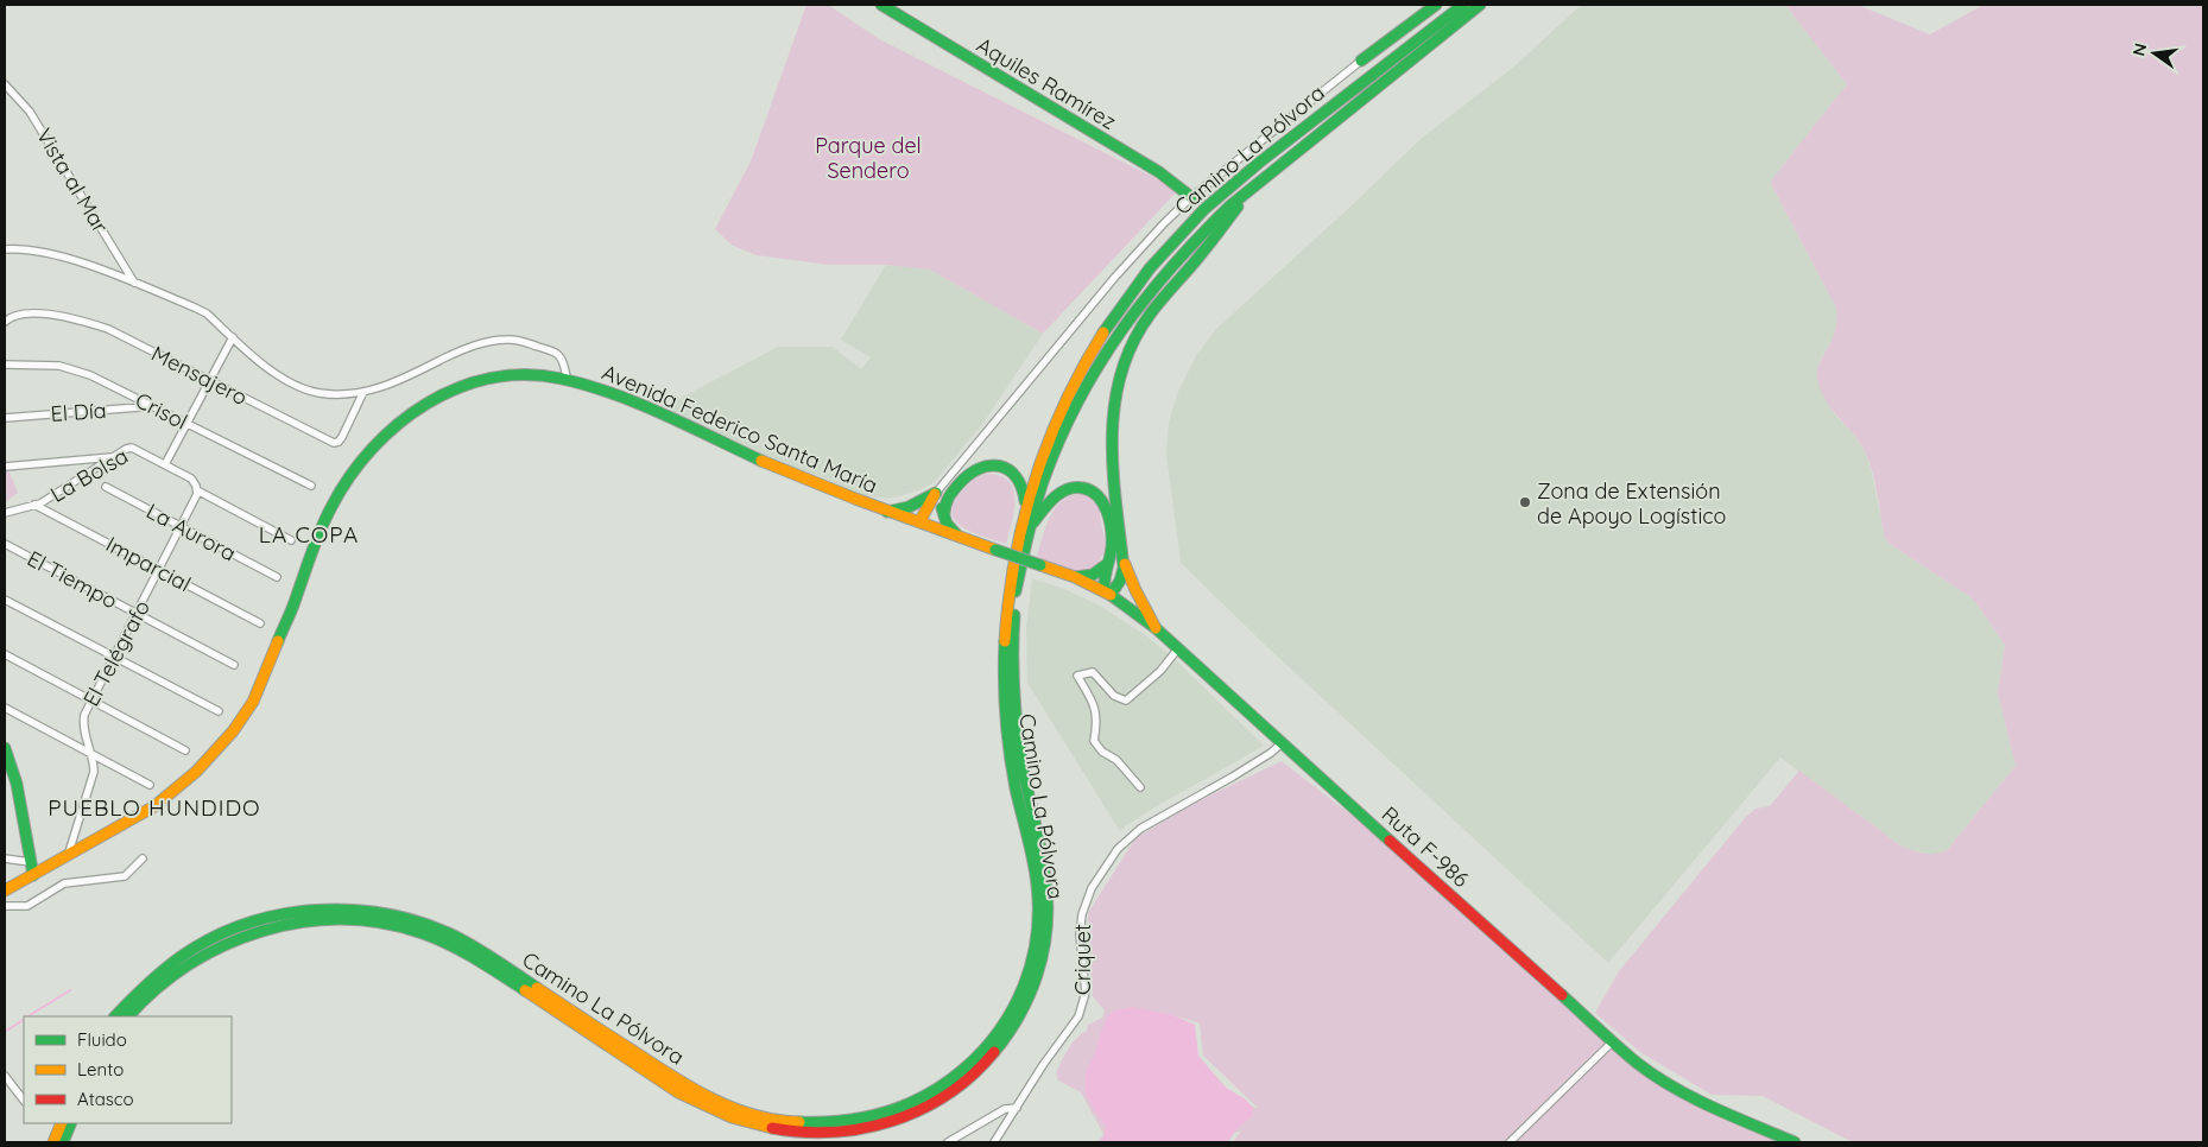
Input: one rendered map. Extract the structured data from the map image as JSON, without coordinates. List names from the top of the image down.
{
  "streets": {
    "main road": [
      "Aquiles Ramírez",
      "Camino La Pólvora",
      "Avenida Federico Santa María",
      "Ruta F-986"
    ],
    "street": [
      "Vista al Mar",
      "Mensajero",
      "Crisol",
      "El Día",
      "La Bolsa",
      "La Aurora",
      "Imparcial",
      "El Tiempo",
      "El Telégrafo",
      "Criquet"
    ]
  },
  "crossings": [
    ["Crisol", "El Día"],
    ["Avenida Federico Santa María", "El Telégrafo"],
    ["Avenida Federico Santa María", "Ruta F-986"],
    ["La Bolsa", "Imparcial"],
    ["La Bolsa", "El Telégrafo"],
    ["La Aurora", "El Telégrafo"],
    ["Imparcial", "El Telégrafo"],
    ["El Tiempo", "El Telégrafo"],
    ["Ruta F-986", "Criquet"]
  ],
  "districts": ["LA COPA", "PUEBLO HUNDIDO"],
  "parks": ["Parque del Sendero"],
  "places": ["Zona de Extensión de Apoyo Logístico"],
  "legend": ["Fluido", "Lento", "Atasco"],
  "north": "left"
}
